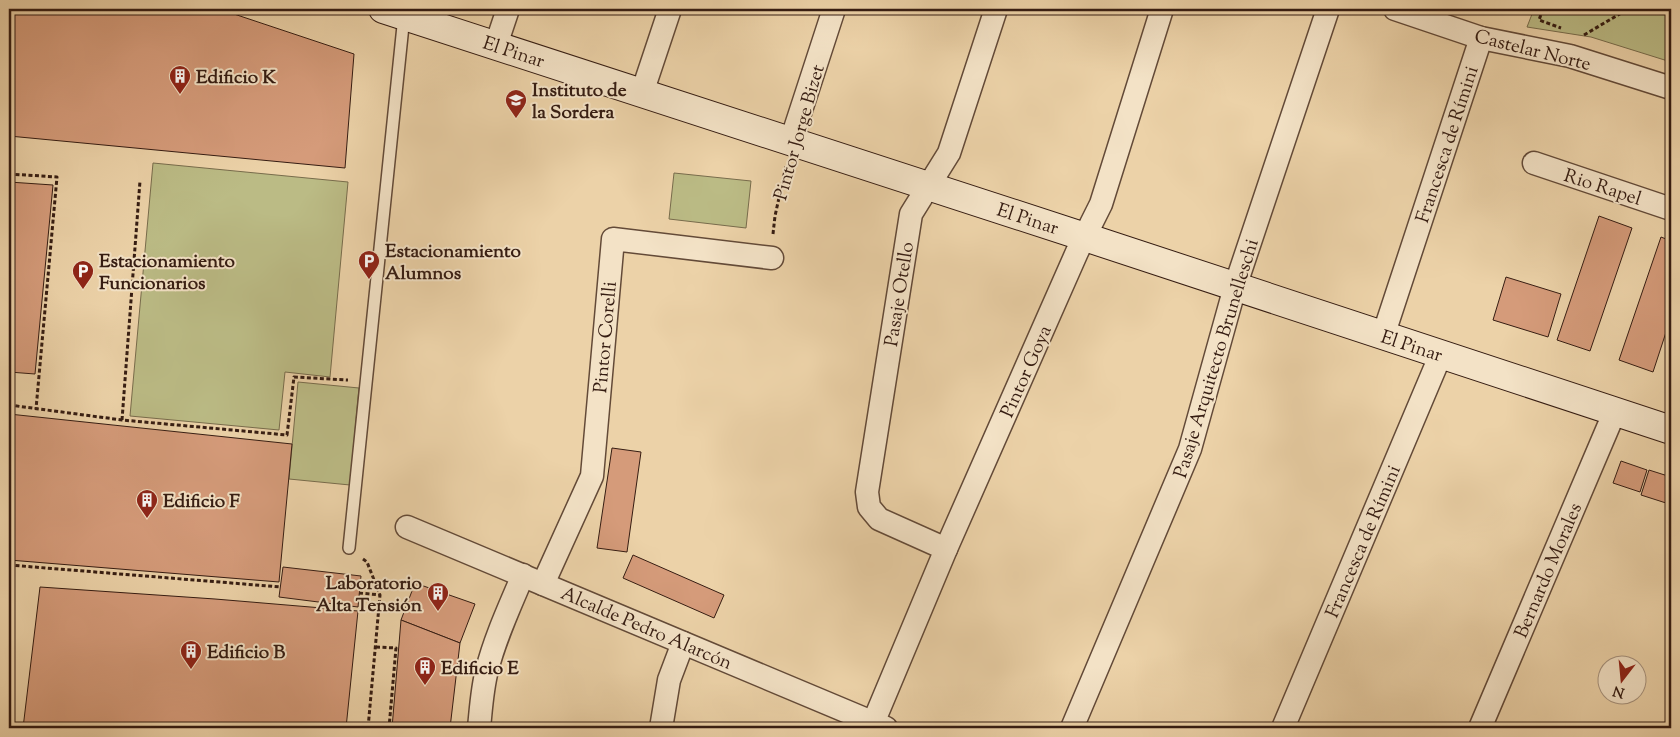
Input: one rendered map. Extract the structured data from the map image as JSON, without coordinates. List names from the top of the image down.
{
  "streets": {
    "street": [
      "Castelar Norte",
      "El Pinar",
      "Pintor Jorge Bizet",
      "Francesca de Rímini",
      "Rio Rapel",
      "Pasaje Otello",
      "Pintor Corelli",
      "Pasaje Arquitecto Brunelleschi",
      "Pintor Goya",
      "Bernardo Morales",
      "Alcalde Pedro Alarcón"
    ]
  },
  "crossings": [
    ["Castelar Norte", "Francesca de Rímini"],
    ["El Pinar", "Pintor Jorge Bizet"],
    ["El Pinar", "Francesca de Rímini"],
    ["El Pinar", "Pasaje Otello"],
    ["El Pinar", "Pasaje Arquitecto Brunelleschi"],
    ["El Pinar", "Pintor Goya"],
    ["El Pinar", "Bernardo Morales"],
    ["Pintor Jorge Bizet", "Pintor Corelli"],
    ["Pasaje Otello", "Pintor Goya"],
    ["Pintor Corelli", "Alcalde Pedro Alarcón"],
    ["Pintor Goya", "Alcalde Pedro Alarcón"]
  ],
  "places": {
    "building": [
      "Edificio K",
      "Edificio F",
      "Laboratorio Alta Tensión",
      "Edificio B",
      "Edificio E"
    ],
    "school or university": ["Instituto de la Sordera"],
    "parking": ["Estacionamiento Alumnos", "Estacionamiento Funcionarios"]
  },
  "north": "bottom"
}
